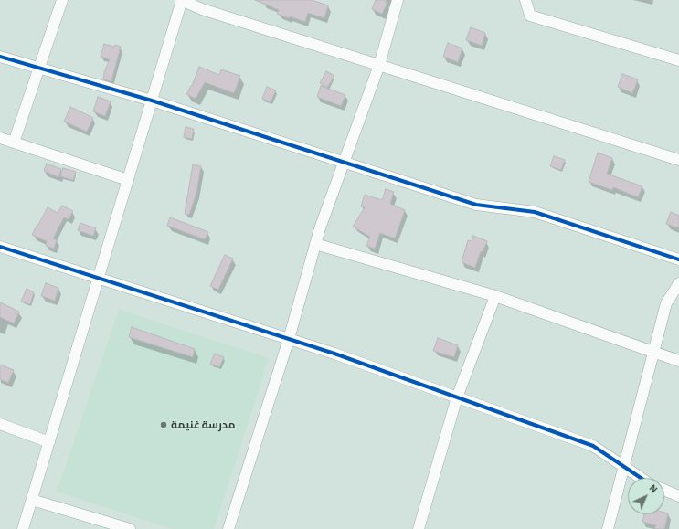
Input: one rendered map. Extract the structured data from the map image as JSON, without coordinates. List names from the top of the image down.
{
  "places": ["مدرسة غنيمة"],
  "north": "top right"
}
